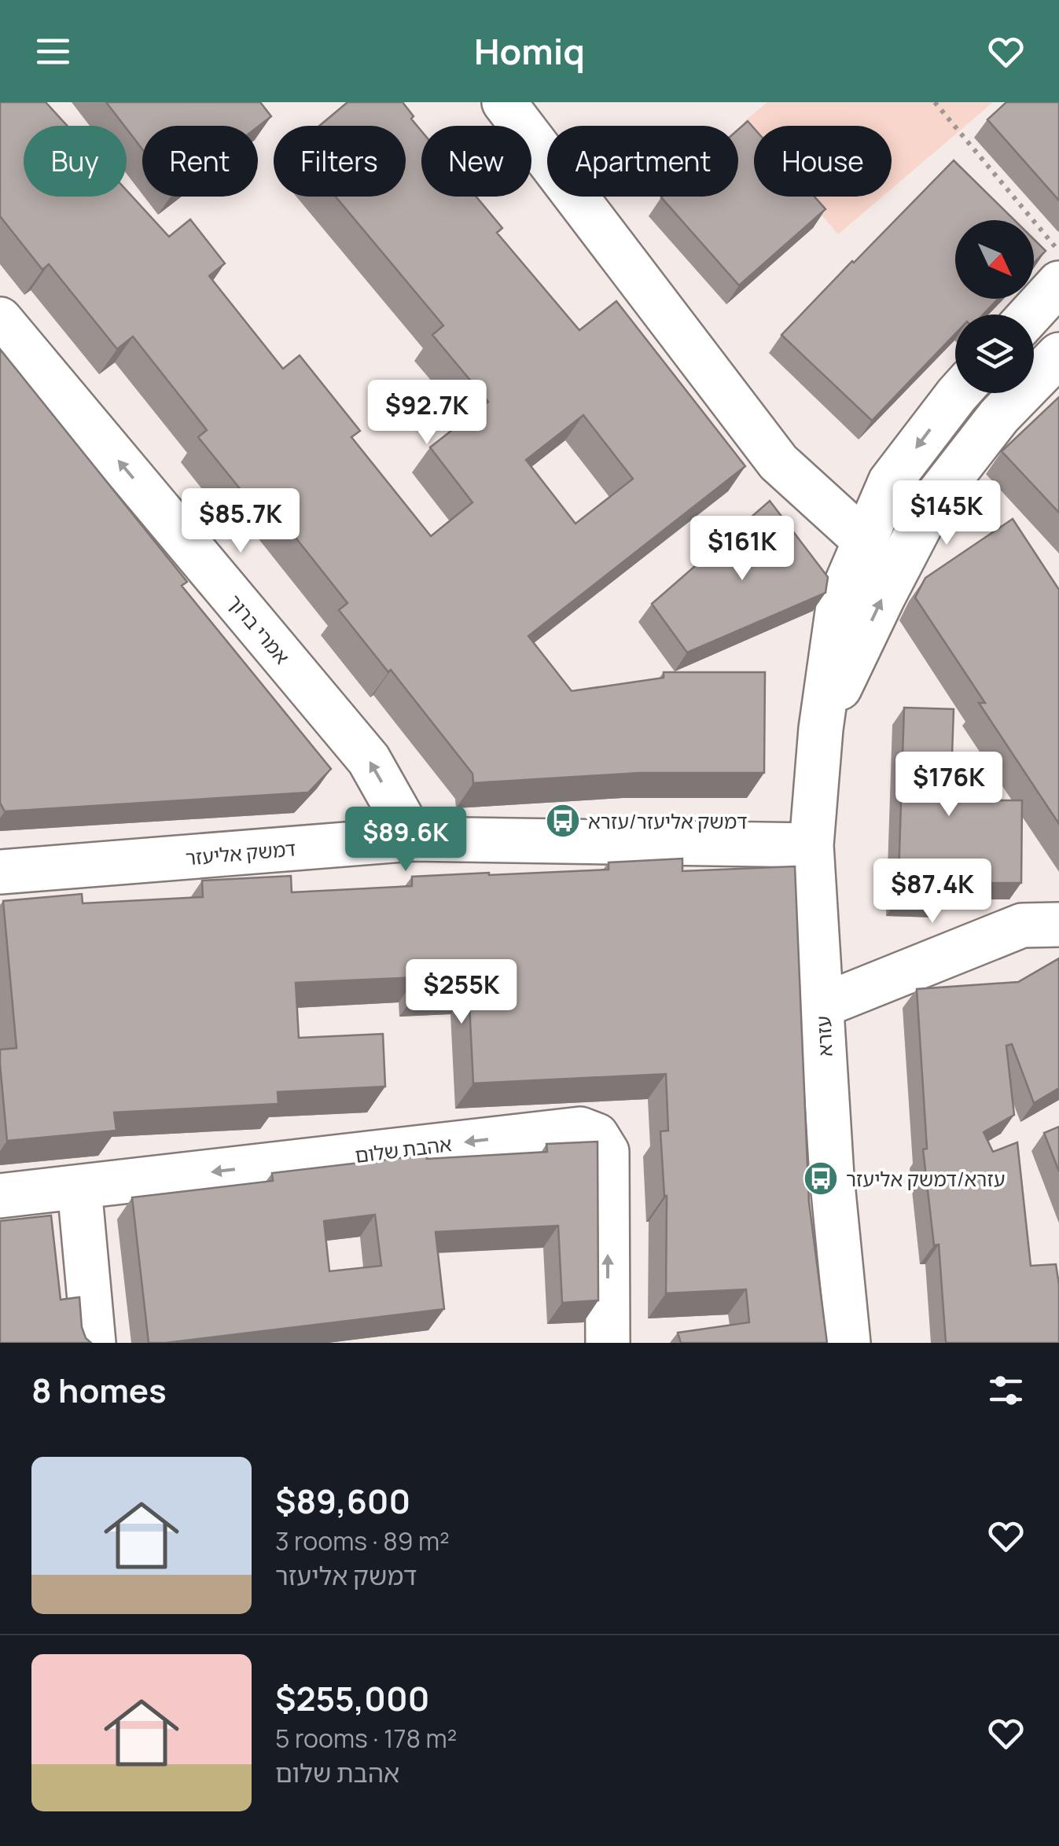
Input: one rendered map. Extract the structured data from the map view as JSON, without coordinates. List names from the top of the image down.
{
  "streets": {
    "street": [
      "אמרי ברוך",
      "דמשק אליעזר",
      "עזרא",
      "אהבת שלום"
    ]
  },
  "crossings": [
    ["אמרי ברוך", "דמשק אליעזר"],
    ["דמשק אליעזר", "עזרא"]
  ],
  "one_way": ["אמרי ברוך"],
  "places": {
    "bus stop": ["דמשק אליעזר/עזרא", "עזרא/דמשק אליעזר"]
  },
  "north": "bottom right",
  "page": {
    "header": "Homiq",
    "chip": [
      "Buy",
      "Rent",
      "Filters",
      "New",
      "Apartment",
      "House"
    ],
    "price": [
      "$92.7K",
      "$145K",
      "$85.7K",
      "$161K",
      "$176K",
      "$89.6K",
      "$87.4K",
      "$255K"
    ],
    "heading": "8 homes",
    "list": [
      {
        "name": "$89,600",
        "note": "3 rooms · 89 m² · דמשק אליעזר"
      },
      {
        "name": "$255,000",
        "note": "5 rooms · 178 m² · אהבת שלום"
      }
    ]
  }
}
